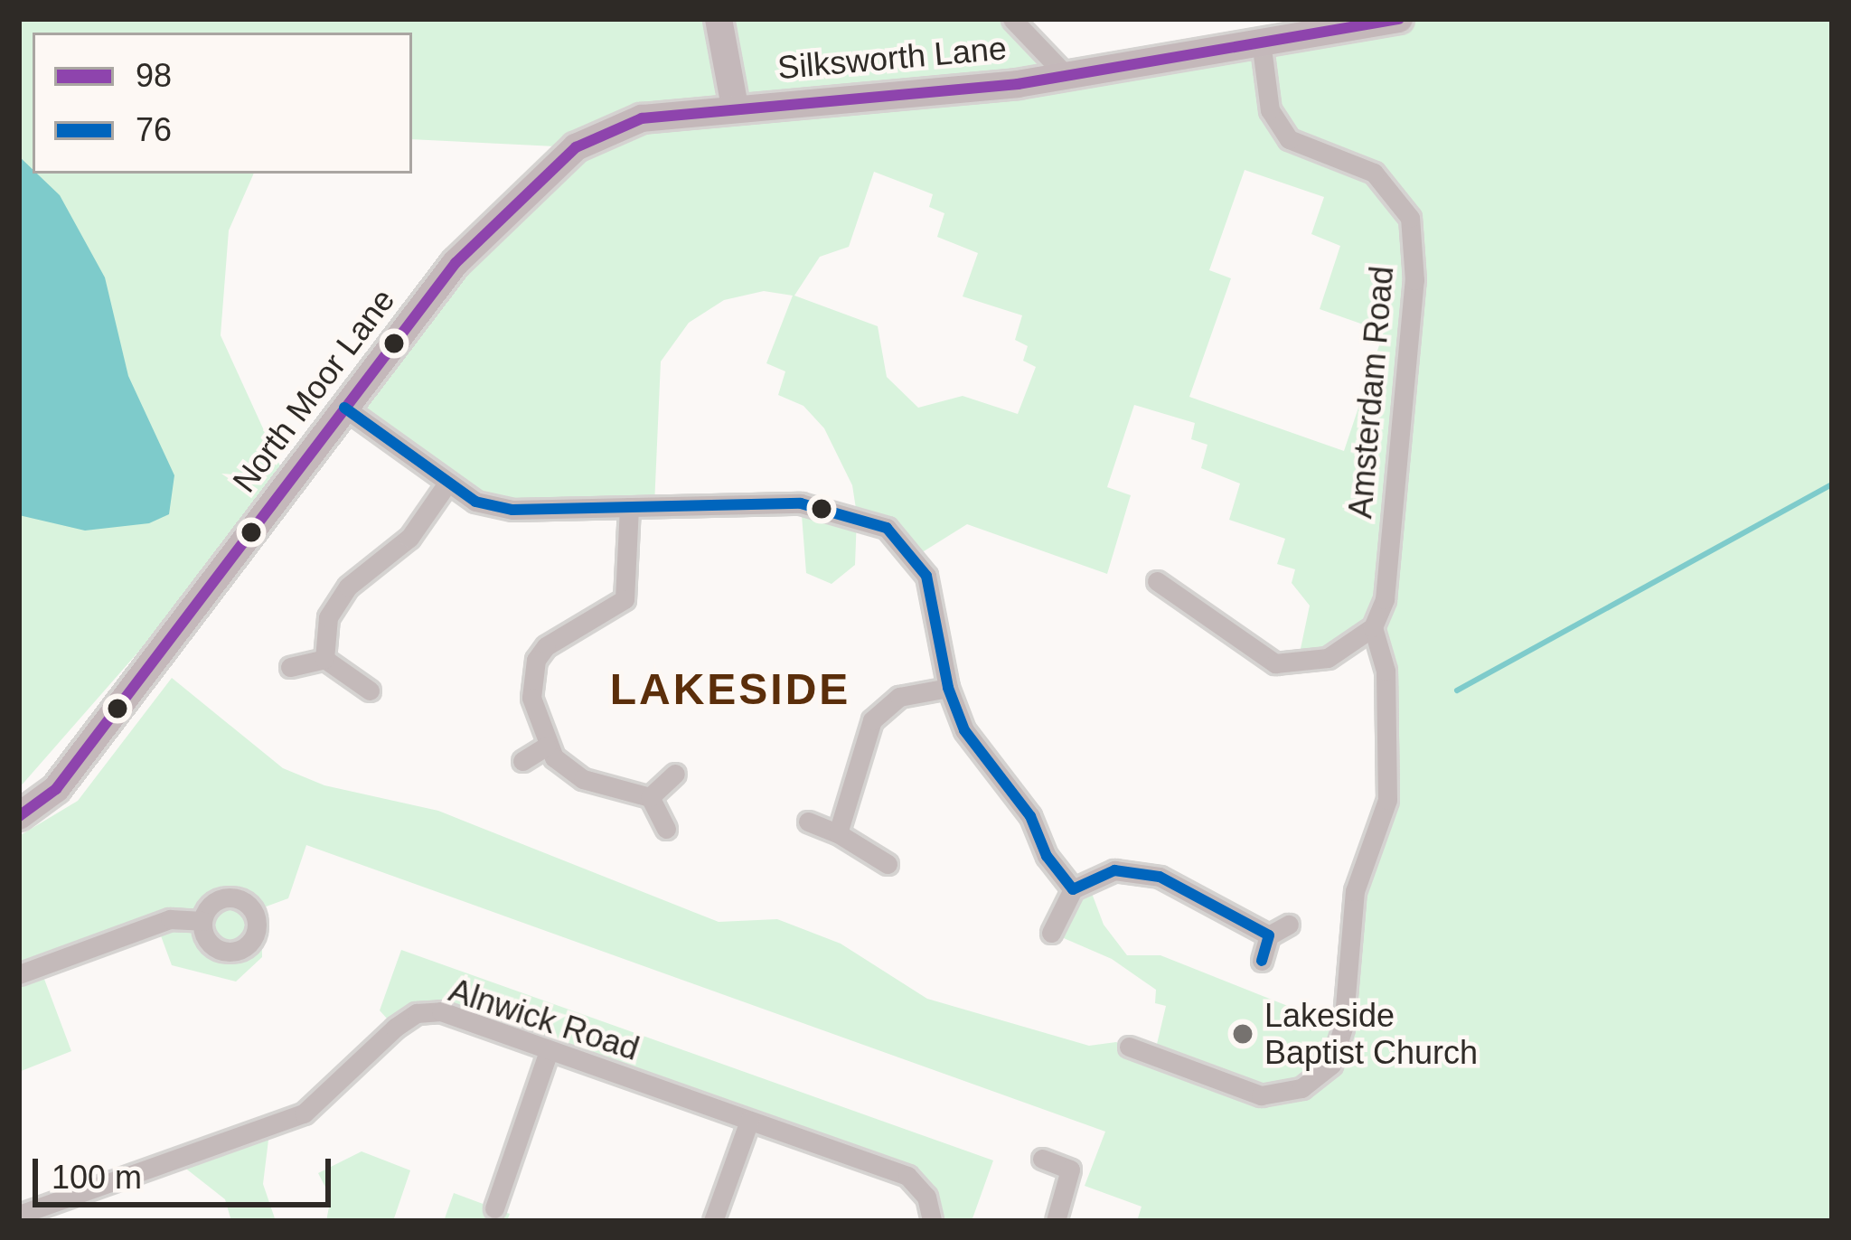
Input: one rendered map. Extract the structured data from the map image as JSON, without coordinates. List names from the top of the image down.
{
  "streets": {
    "street": [
      "Silksworth Lane",
      "North Moor Lane",
      "Amsterdam Road",
      "Alnwick Road"
    ]
  },
  "crossings": [
    ["Silksworth Lane", "North Moor Lane"],
    ["Silksworth Lane", "Amsterdam Road"]
  ],
  "districts": ["LAKESIDE"],
  "places": ["Lakeside Baptist Church"],
  "lines": ["transit line 98", "transit line 76"],
  "legend": ["98", "76"],
  "scale_bar": "100 m"
}
